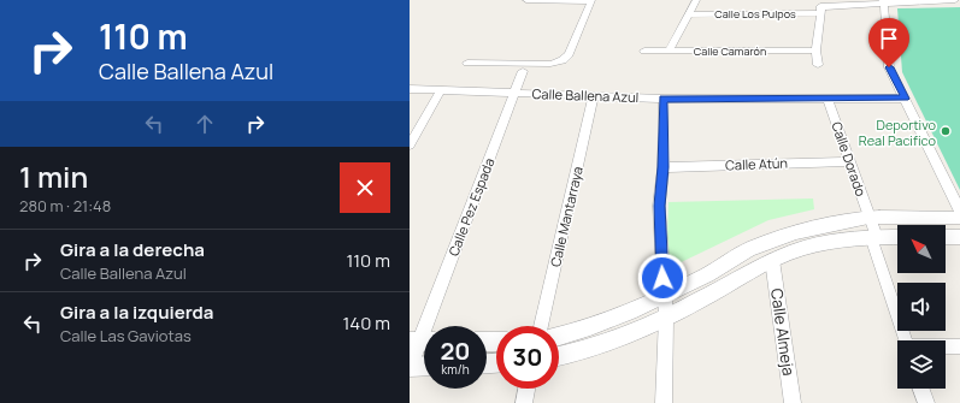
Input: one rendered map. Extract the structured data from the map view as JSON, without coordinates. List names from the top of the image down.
{
  "streets": {
    "street": [
      "Calle Los Pulpos",
      "Calle Camarón",
      "Calle Ballena Azul",
      "Calle Dorado",
      "Calle Atún",
      "Calle Pez Espada",
      "Calle Mantarraya",
      "Calle Almeja"
    ]
  },
  "crossings": [
    ["Calle Ballena Azul", "Calle Dorado"],
    ["Calle Ballena Azul", "Calle Pez Espada"],
    ["Calle Ballena Azul", "Calle Mantarraya"],
    ["Calle Dorado", "Calle Atún"]
  ],
  "places": ["Deportivo Real Pacifico"],
  "north": "top left",
  "page": {
    "turn": ["110 m", "Calle Ballena Azul"],
    "heading": ["1 min", "280 m · 21:48"],
    "list": [
      {
        "name": "Gira a la derecha",
        "note": "Calle Ballena Azul",
        "value": "110 m"
      },
      {
        "name": "Gira a la izquierda",
        "note": "Calle Las Gaviotas",
        "value": "140 m"
      }
    ],
    "speed": "20 km/h",
    "limit": "30"
  }
}
